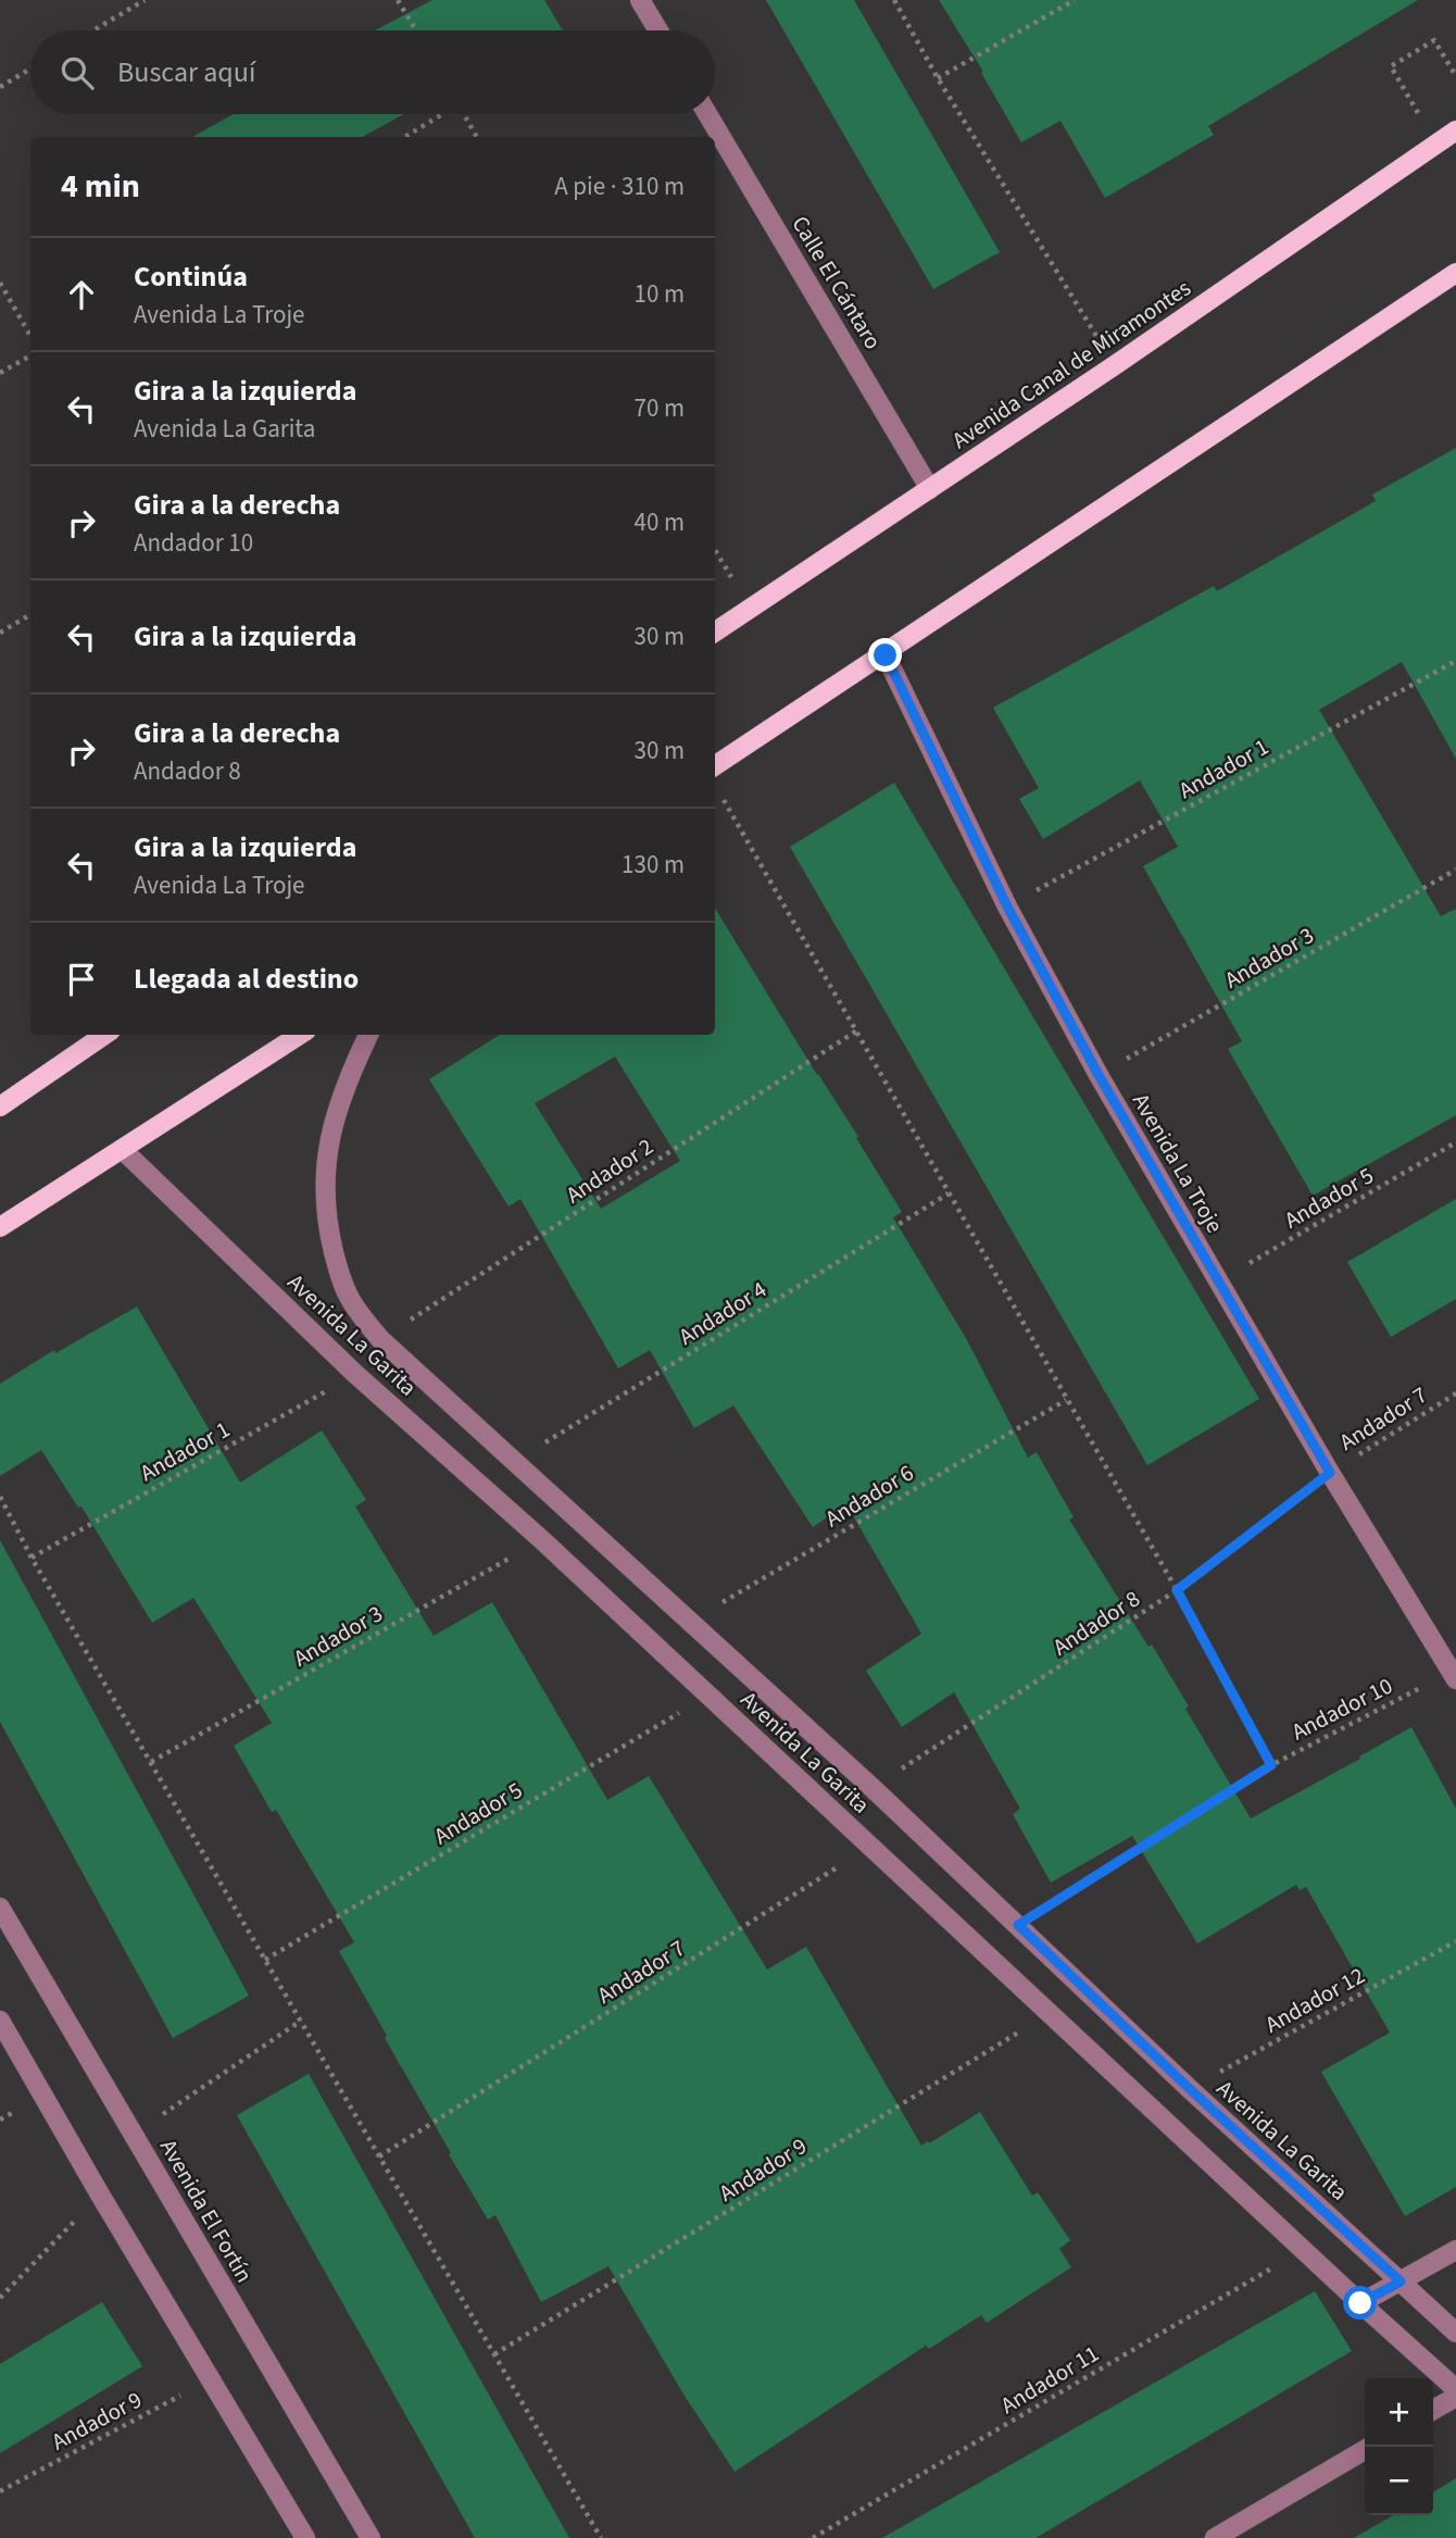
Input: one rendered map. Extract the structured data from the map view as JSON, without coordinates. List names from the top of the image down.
{
  "streets": {
    "main road": ["Avenida Canal de Miramontes"],
    "street": [
      "Calle El Cántaro",
      "Avenida La Troje",
      "Avenida La Garita",
      "Avenida El Fortín"
    ],
    "path": [
      "Andador 1",
      "Andador 3",
      "Andador 2",
      "Andador 5",
      "Andador 4",
      "Andador 7",
      "Andador 6",
      "Andador 8",
      "Andador 10",
      "Andador 12",
      "Andador 9",
      "Andador 11"
    ]
  },
  "crossings": [
    ["Calle El Cántaro", "Avenida Canal de Miramontes"],
    ["Andador 1", "Avenida La Troje"],
    ["Andador 1", "Avenida La Garita"],
    ["Andador 3", "Avenida La Troje"],
    ["Andador 3", "Avenida La Garita"],
    ["Avenida La Troje", "Andador 5"],
    ["Avenida La Troje", "Andador 7"],
    ["Avenida La Troje", "Andador 8"],
    ["Avenida La Troje", "Andador 10"],
    ["Andador 2", "Avenida La Garita"],
    ["Andador 5", "Avenida La Garita"],
    ["Andador 4", "Avenida La Garita"],
    ["Avenida La Garita", "Andador 7"],
    ["Avenida La Garita", "Andador 6"],
    ["Avenida La Garita", "Andador 8"],
    ["Avenida La Garita", "Andador 10"],
    ["Avenida La Garita", "Andador 12"],
    ["Avenida La Garita", "Andador 9"],
    ["Avenida La Garita", "Andador 11"],
    ["Andador 7", "Andador 8"]
  ],
  "page": {
    "search": "Buscar aquí",
    "heading": ["4 min", "A pie · 310 m"],
    "list": [
      ["Continúa", "Avenida La Troje", "10 m"],
      ["Gira a la izquierda", "Avenida La Garita", "70 m"],
      ["Gira a la derecha", "Andador 10", "40 m"],
      ["Gira a la izquierda", "30 m"],
      ["Gira a la derecha", "Andador 8", "30 m"],
      ["Gira a la izquierda", "Avenida La Troje", "130 m"],
      "Llegada al destino"
    ],
    "map_buttons": ["+", "−"]
  }
}
